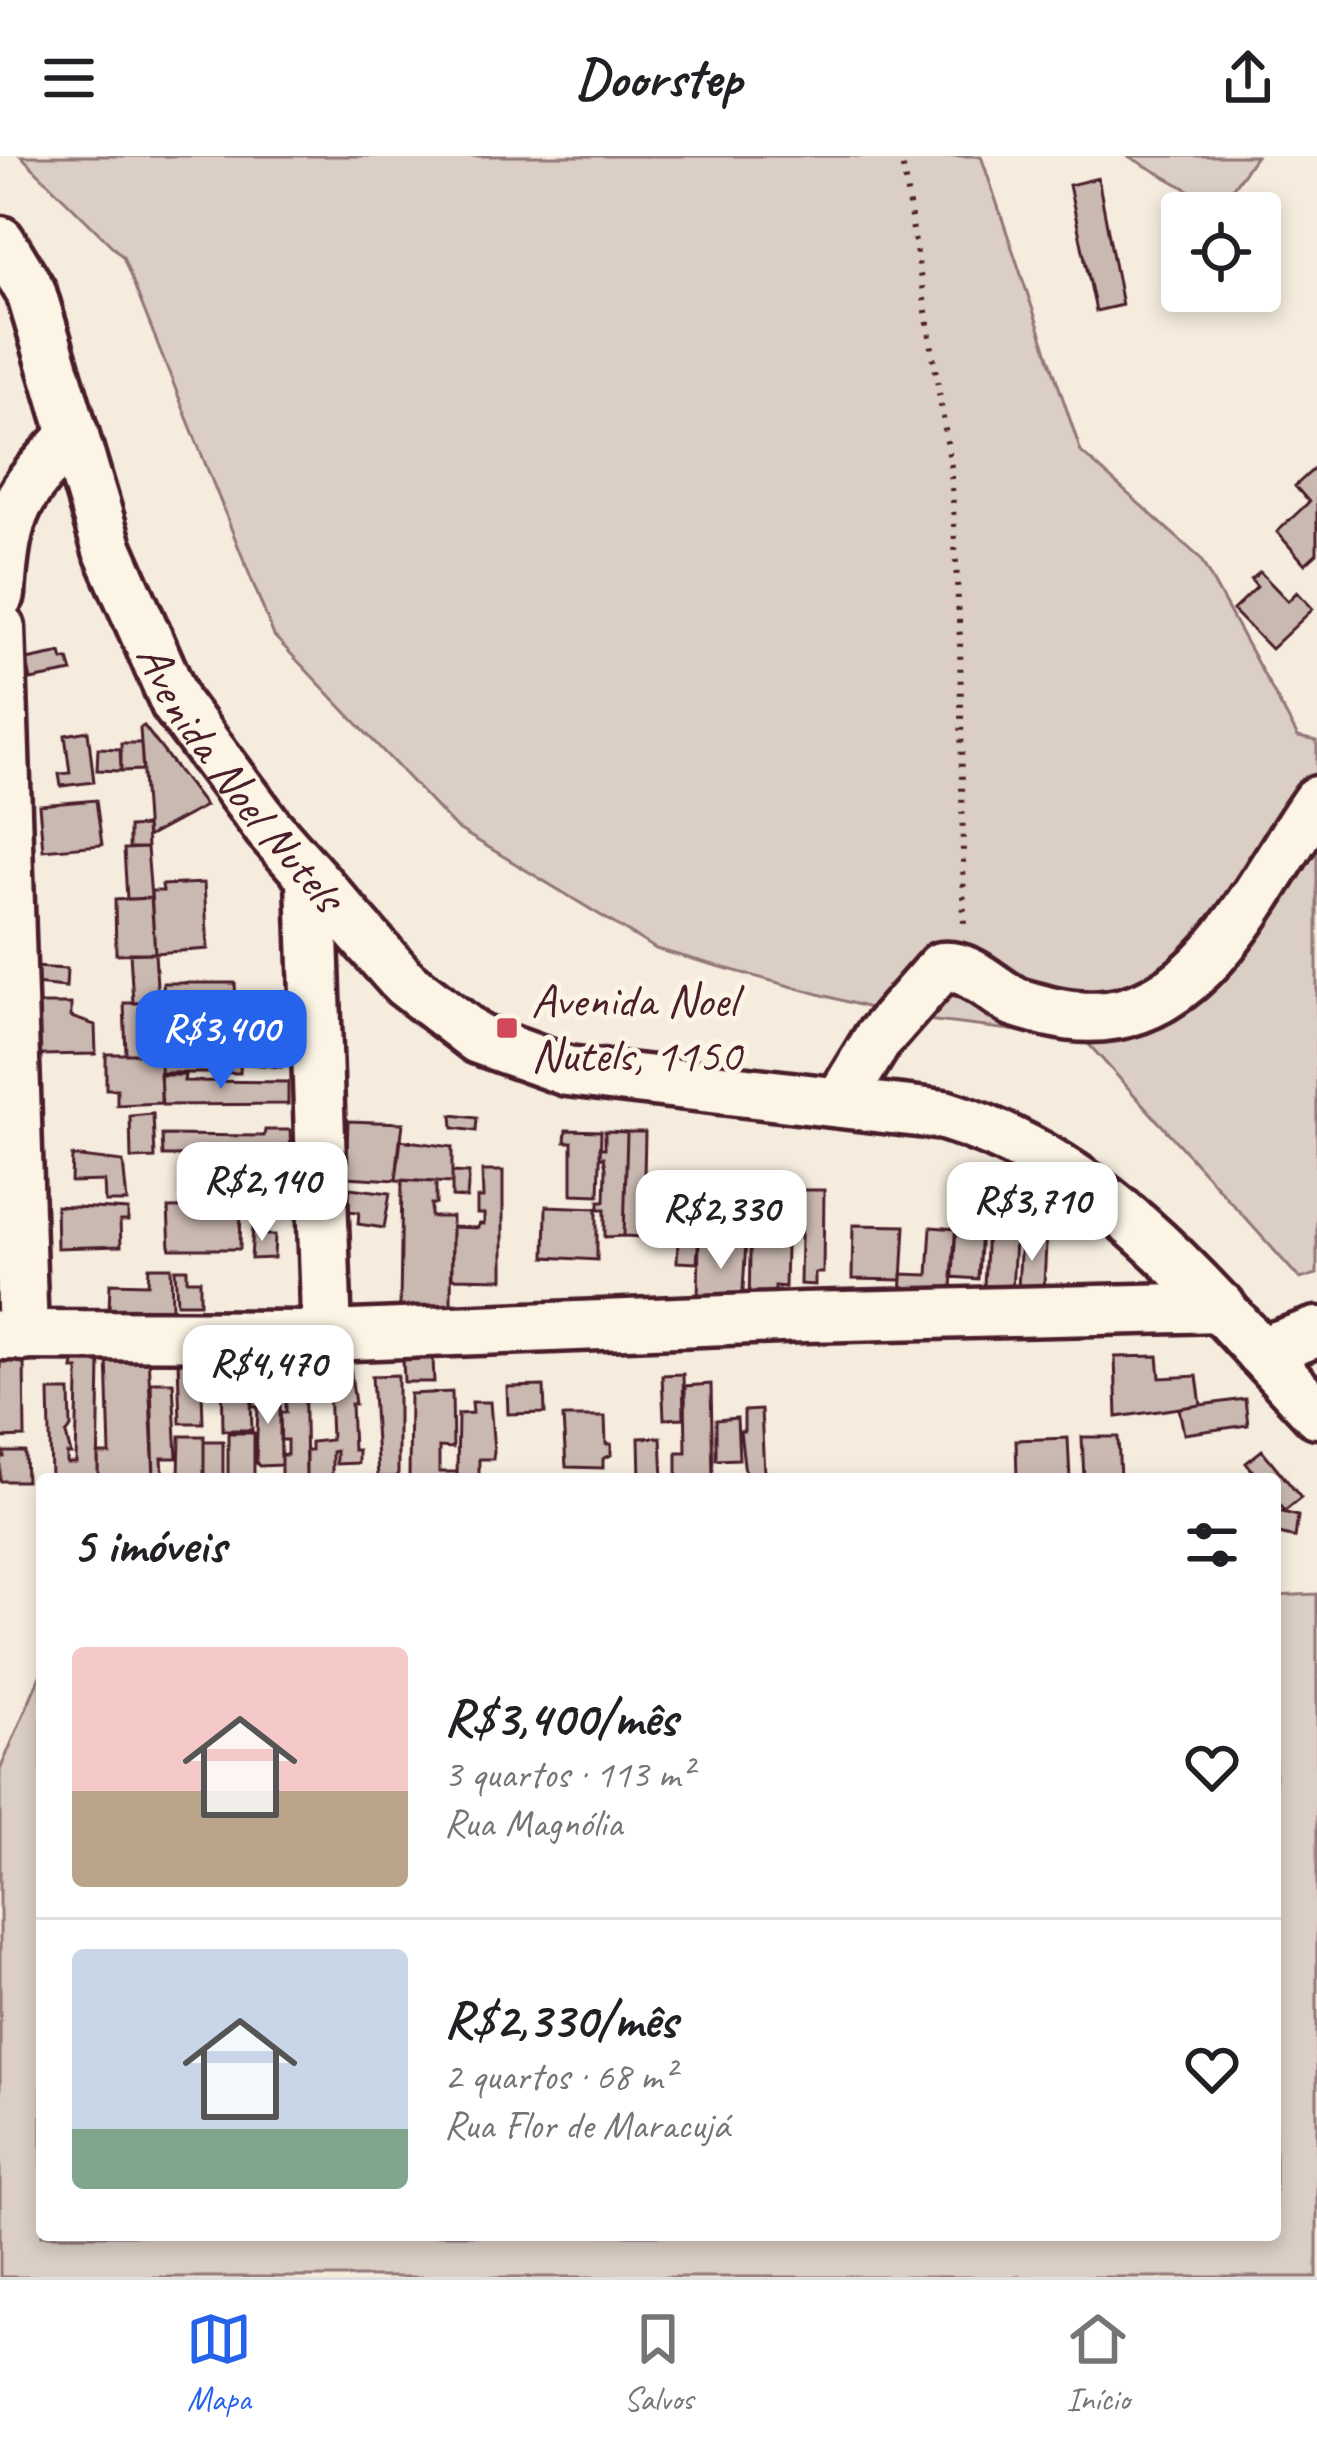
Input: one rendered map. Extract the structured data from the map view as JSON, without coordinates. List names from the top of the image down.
{
  "streets": {
    "street": ["Avenida Noel Nutels"]
  },
  "places": {
    "transit": ["Avenida Noel Nutels, 1150"]
  },
  "page": {
    "header": "Doorstep",
    "price": [
      "R$3,400",
      "R$2,140",
      "R$3,710",
      "R$2,330",
      "R$4,470"
    ],
    "heading": "5 imóveis",
    "list": [
      {
        "name": "R$3,400/mês",
        "note": "3 quartos · 113 m² · Rua Magnólia"
      },
      {
        "name": "R$2,330/mês",
        "note": "2 quartos · 68 m² · Rua Flor de Maracujá"
      }
    ],
    "tabs": ["Mapa", "Salvos", "Início"]
  }
}
